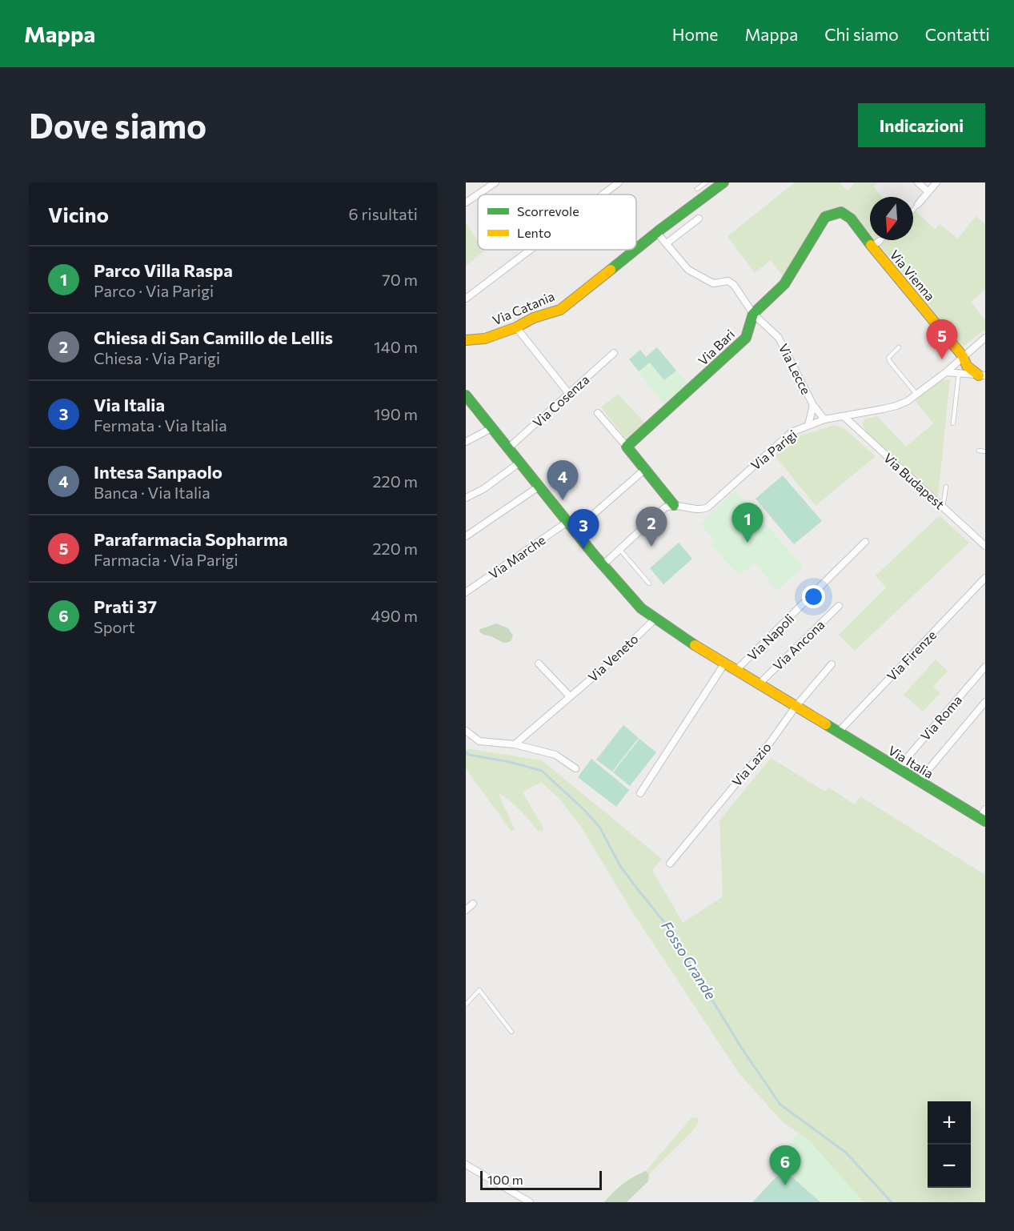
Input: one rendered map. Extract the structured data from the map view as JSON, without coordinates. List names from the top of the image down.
{
  "streets": {
    "street": [
      "Via Vienna",
      "Via Catania",
      "Via Bari",
      "Via Lecce",
      "Via Cosenza",
      "Via Parigi",
      "Via Budapest",
      "Via Marche",
      "Via Napoli",
      "Via Ancona",
      "Via Firenze",
      "Via Veneto",
      "Via Roma",
      "Via Italia",
      "Via Lazio"
    ]
  },
  "crossings": [
    ["Via Vienna", "Via Bari"],
    ["Via Vienna", "Via Parigi"],
    ["Via Bari", "Via Lecce"],
    ["Via Lecce", "Via Parigi"],
    ["Via Cosenza", "Via Italia"],
    ["Via Parigi", "Via Budapest"],
    ["Via Marche", "Via Italia"],
    ["Via Napoli", "Via Italia"],
    ["Via Ancona", "Via Italia"],
    ["Via Firenze", "Via Italia"],
    ["Via Veneto", "Via Italia"],
    ["Via Roma", "Via Italia"],
    ["Via Italia", "Via Lazio"]
  ],
  "water": ["Fosso Grande"],
  "legend": ["Scorrevole", "Lento"],
  "scale_bar": "100 m",
  "north": "bottom",
  "page": {
    "header": "Mappa",
    "nav": [
      "Home",
      "Mappa",
      "Chi siamo",
      "Contatti"
    ],
    "buttons": "Indicazioni",
    "title": "Dove siamo",
    "heading": ["Vicino", "6 risultati"],
    "list": [
      {
        "mark": "1",
        "name": "Parco Villa Raspa",
        "note": "Parco · Via Parigi",
        "value": "70 m"
      },
      {
        "mark": "2",
        "name": "Chiesa di San Camillo de Lellis",
        "note": "Chiesa · Via Parigi",
        "value": "140 m"
      },
      {
        "mark": "3",
        "name": "Via Italia",
        "note": "Fermata · Via Italia",
        "value": "190 m"
      },
      {
        "mark": "4",
        "name": "Intesa Sanpaolo",
        "note": "Banca · Via Italia",
        "value": "220 m"
      },
      {
        "mark": "5",
        "name": "Parafarmacia Sopharma",
        "note": "Farmacia · Via Parigi",
        "value": "220 m"
      },
      {
        "mark": "6",
        "name": "Prati 37",
        "note": "Sport",
        "value": "490 m"
      }
    ],
    "pins": [
      "5",
      "4",
      "1",
      "2",
      "3",
      "6"
    ],
    "map_buttons": ["+", "−"],
    "scale": "100 m"
  }
}
